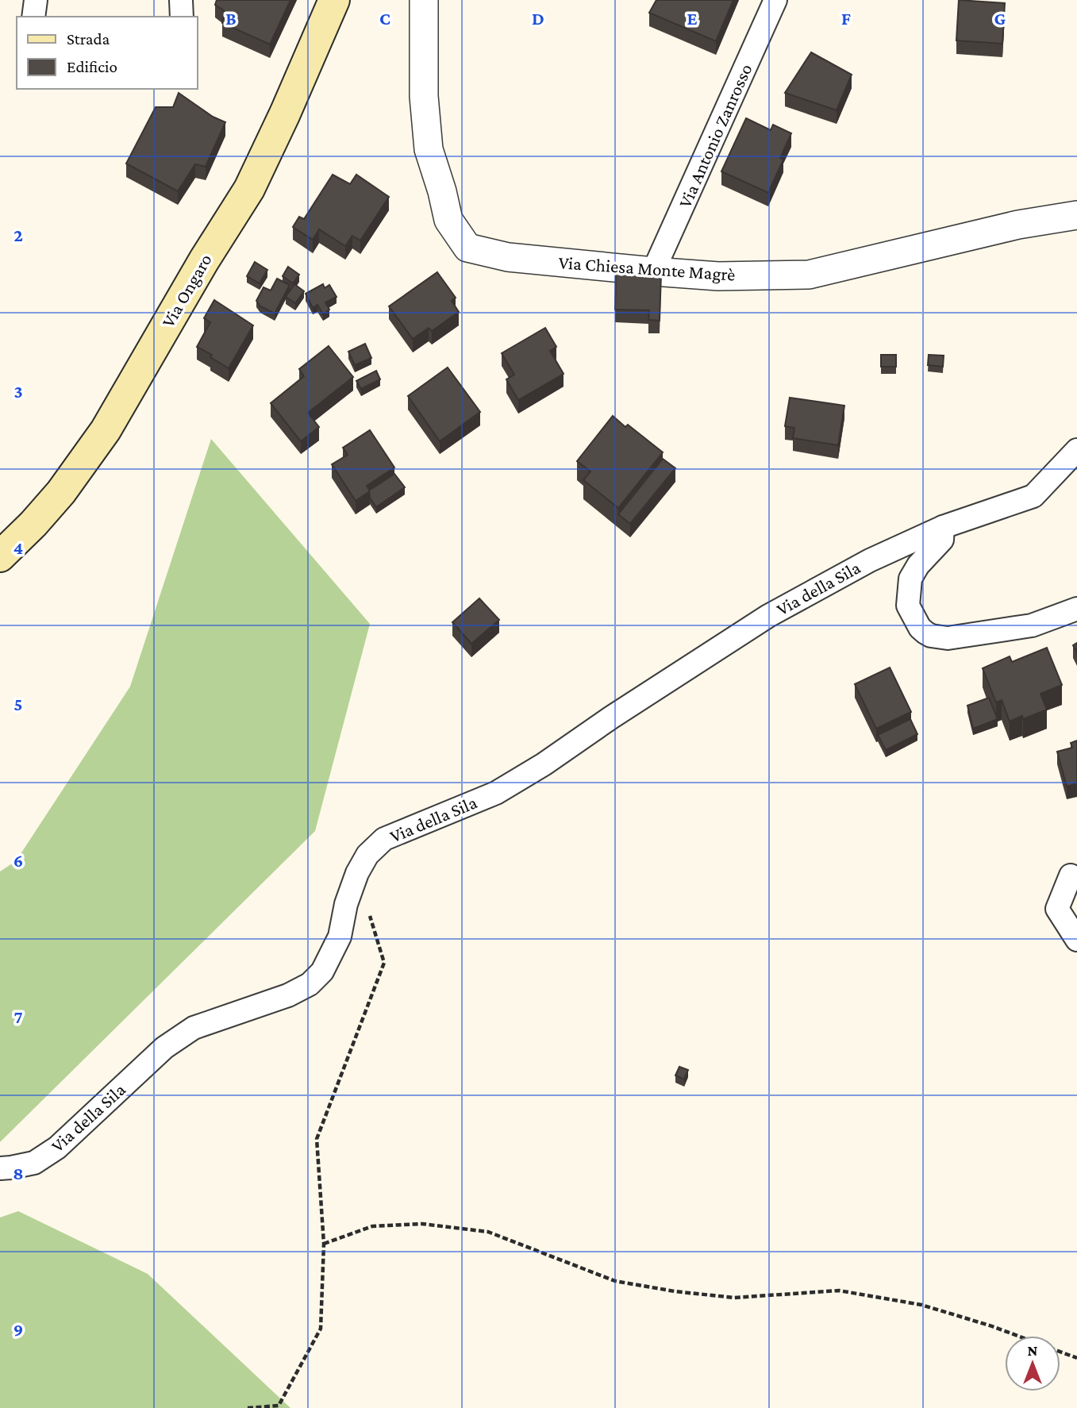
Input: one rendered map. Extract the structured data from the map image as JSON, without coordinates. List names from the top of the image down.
{
  "streets": {
    "main road": ["Via Ongaro"],
    "street": ["Via Antonio Zanrosso", "Via Chiesa Monte Magrè", "Via della Sila"]
  },
  "crossings": [
    ["Via Antonio Zanrosso", "Via Chiesa Monte Magrè"]
  ],
  "legend": ["Strada", "Edificio"],
  "north": "top",
  "grid": {
    "columns": [
      "B",
      "C",
      "D",
      "E",
      "F",
      "G"
    ],
    "rows": [
      "2",
      "3",
      "4",
      "5",
      "6",
      "7",
      "8",
      "9"
    ]
  }
}
